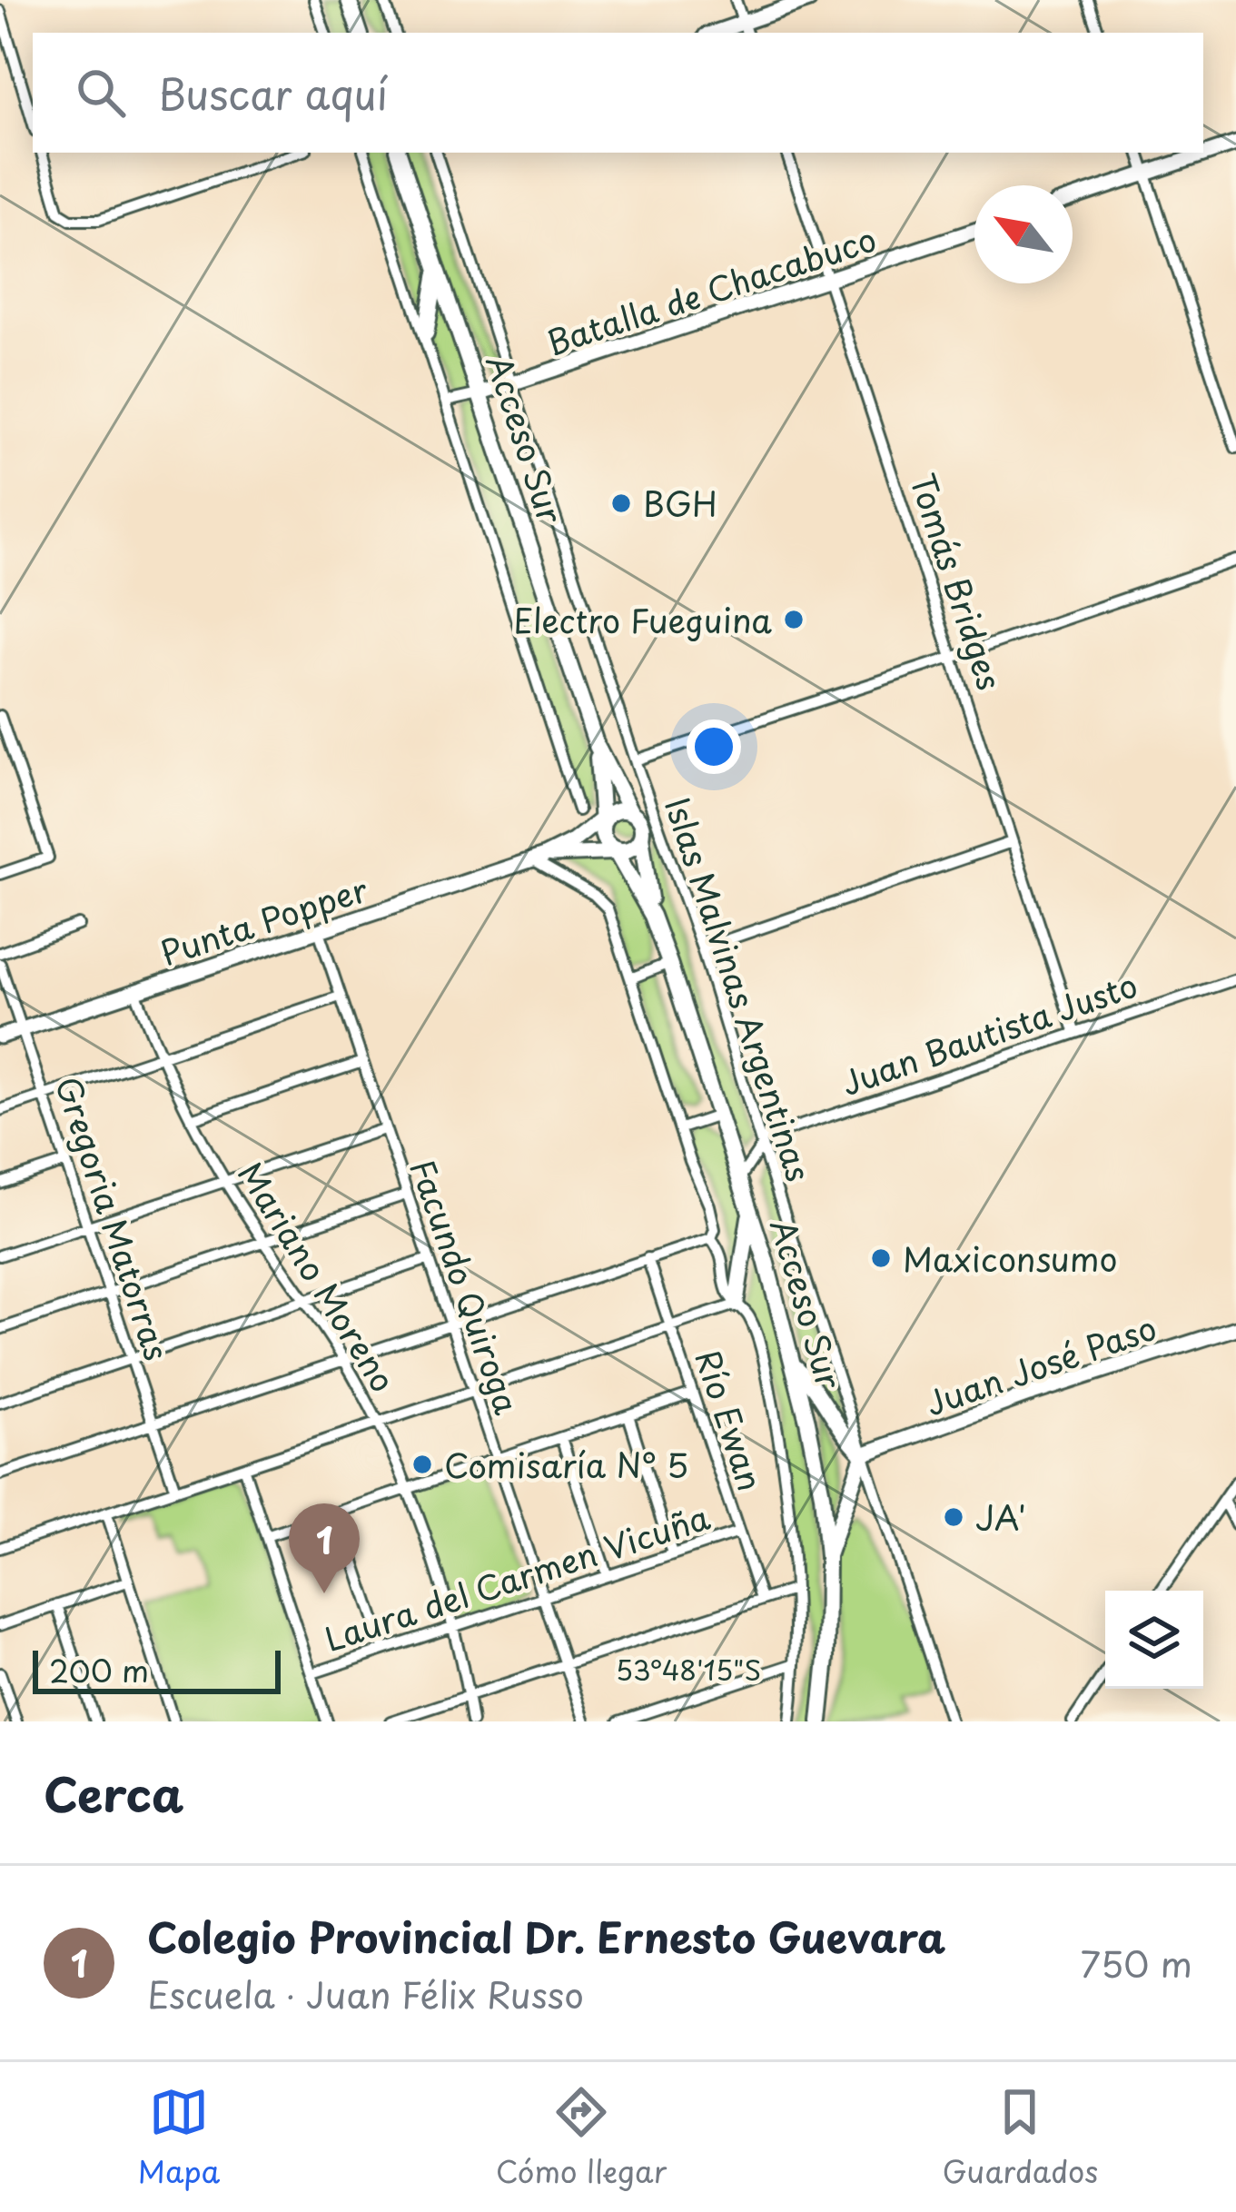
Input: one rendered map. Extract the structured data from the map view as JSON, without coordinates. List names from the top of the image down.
{
  "streets": {
    "main road": ["Acceso Sur"],
    "street": [
      "Batalla de Chacabuco",
      "Tomás Bridges",
      "Punta Popper",
      "Islas Malvinas Argentinas",
      "Juan Bautista Justo",
      "Gregoria Matorras",
      "Mariano Moreno",
      "Facundo Quiroga",
      "Juan José Paso",
      "Río Ewan",
      "Laura del Carmen Vicuña"
    ]
  },
  "crossings": [
    ["Batalla de Chacabuco", "Acceso Sur"],
    ["Batalla de Chacabuco", "Tomás Bridges"],
    ["Batalla de Chacabuco", "Islas Malvinas Argentinas"],
    ["Acceso Sur", "Punta Popper"],
    ["Tomás Bridges", "Juan Bautista Justo"],
    ["Punta Popper", "Gregoria Matorras"],
    ["Punta Popper", "Mariano Moreno"],
    ["Punta Popper", "Facundo Quiroga"],
    ["Islas Malvinas Argentinas", "Juan Bautista Justo"],
    ["Islas Malvinas Argentinas", "Juan José Paso"],
    ["Mariano Moreno", "Laura del Carmen Vicuña"],
    ["Facundo Quiroga", "Laura del Carmen Vicuña"],
    ["Río Ewan", "Laura del Carmen Vicuña"]
  ],
  "places": [
    "BGH",
    "Electro Fueguina",
    "Maxiconsumo",
    "Comisaría N° 5",
    "JA'"
  ],
  "scale_bar": "200 m",
  "north": "top left",
  "page": {
    "search": "Buscar aquí",
    "pins": "1",
    "scale": "200 m",
    "heading": "Cerca",
    "list": [
      {
        "mark": "1",
        "name": "Colegio Provincial Dr. Ernesto Guevara",
        "note": "Escuela · Juan Félix Russo",
        "value": "750 m"
      }
    ],
    "nav": ["Mapa", "Cómo llegar", "Guardados"]
  },
  "coordinates": ["53°48'15\"S"]
}
